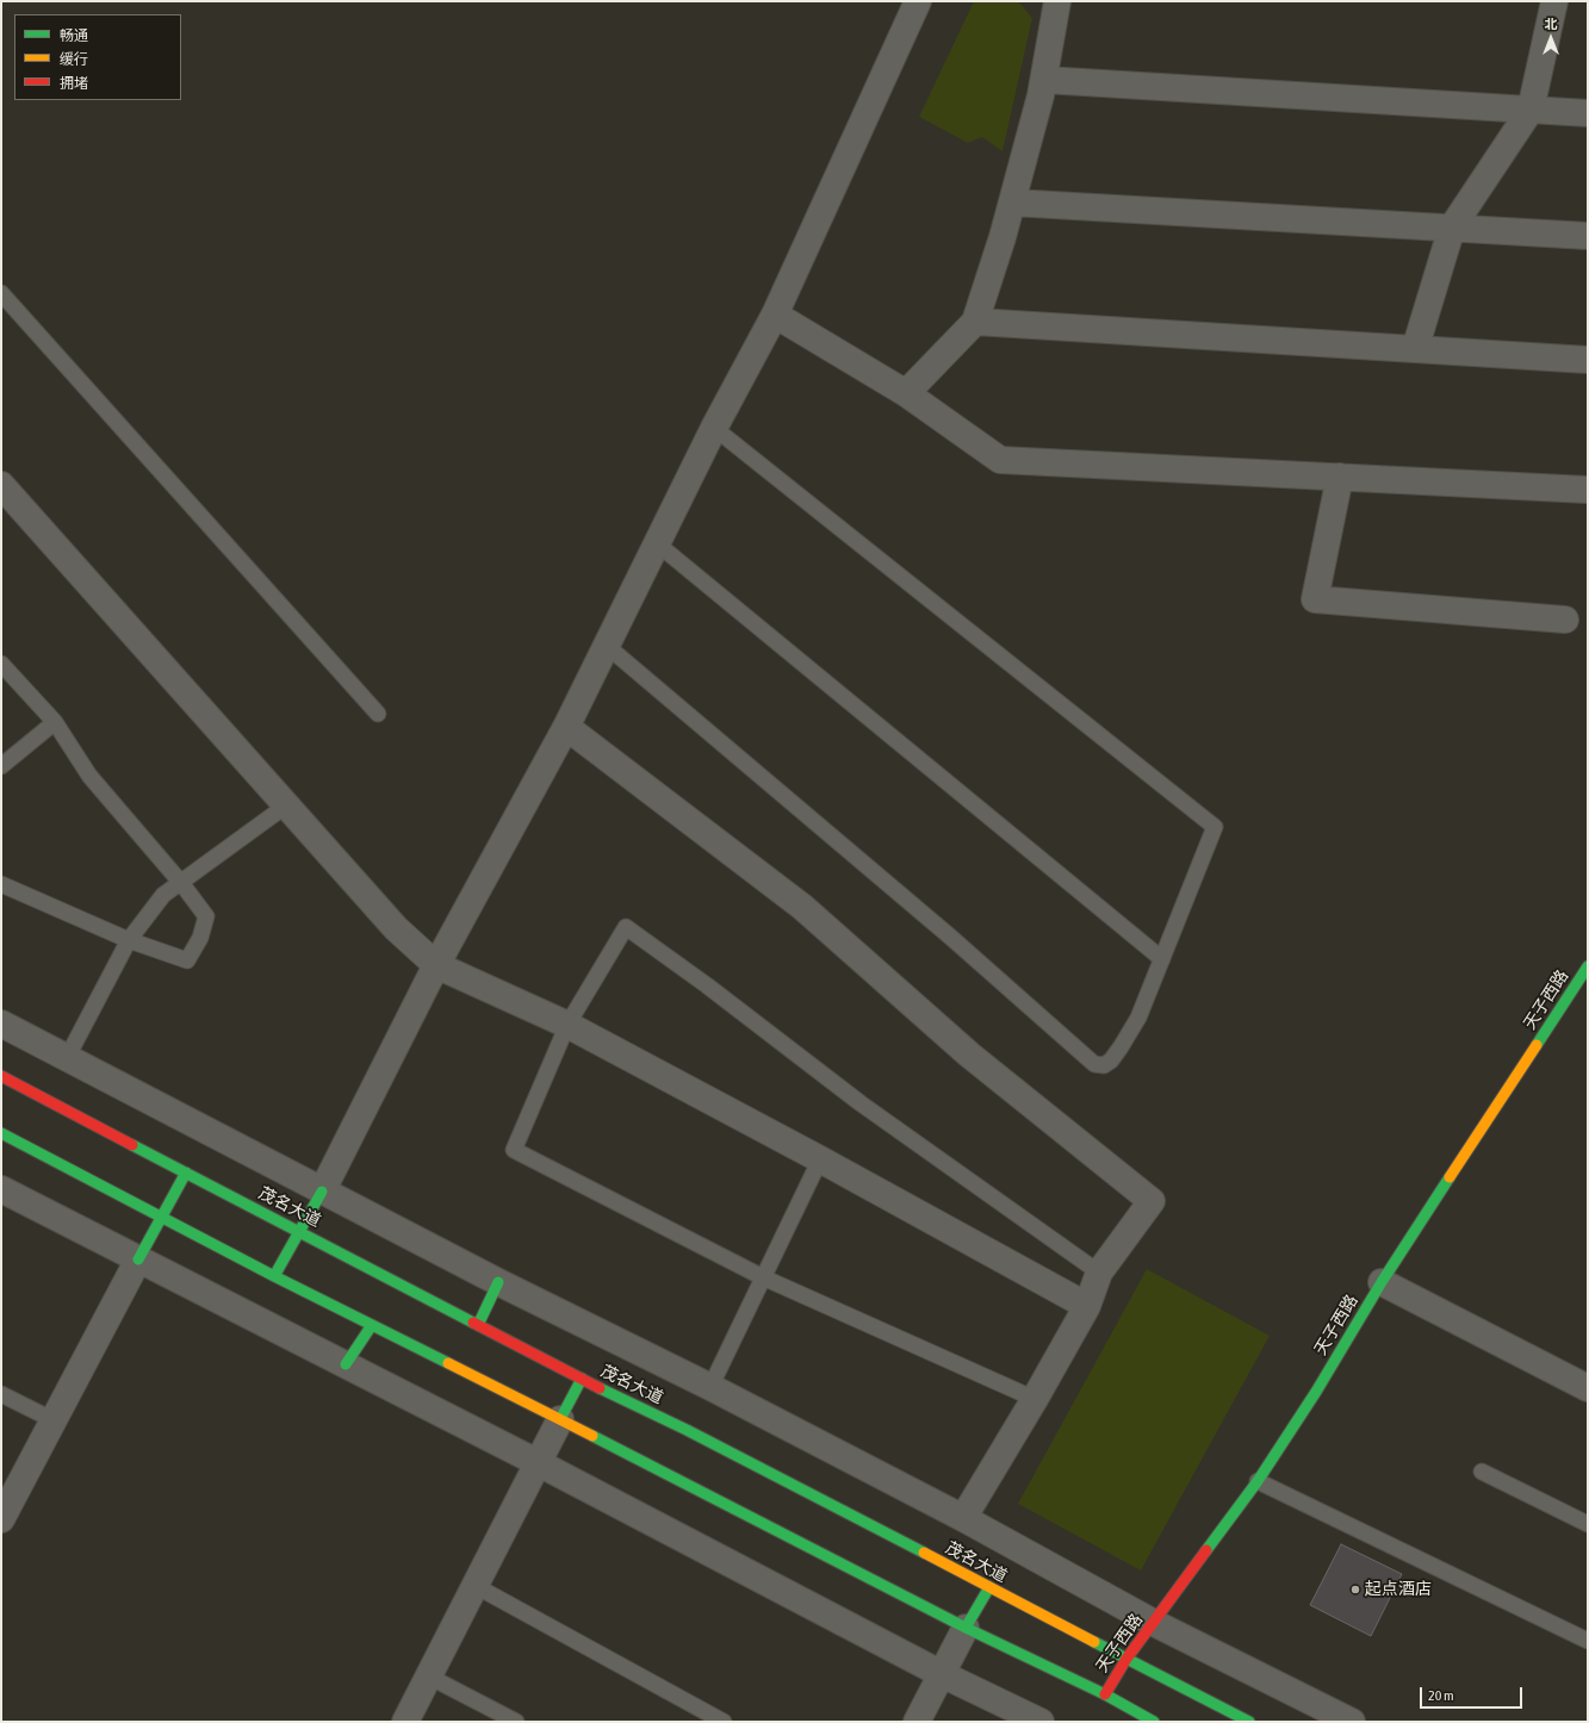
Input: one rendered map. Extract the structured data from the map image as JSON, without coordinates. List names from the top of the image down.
{
  "streets": {
    "main road": ["天子西路", "茂名大道"]
  },
  "crossings": [
    ["天子西路", "茂名大道"]
  ],
  "places": ["起点酒店"],
  "legend": ["畅通", "缓行", "拥堵"],
  "scale_bar": "20 m",
  "north": "top"
}
